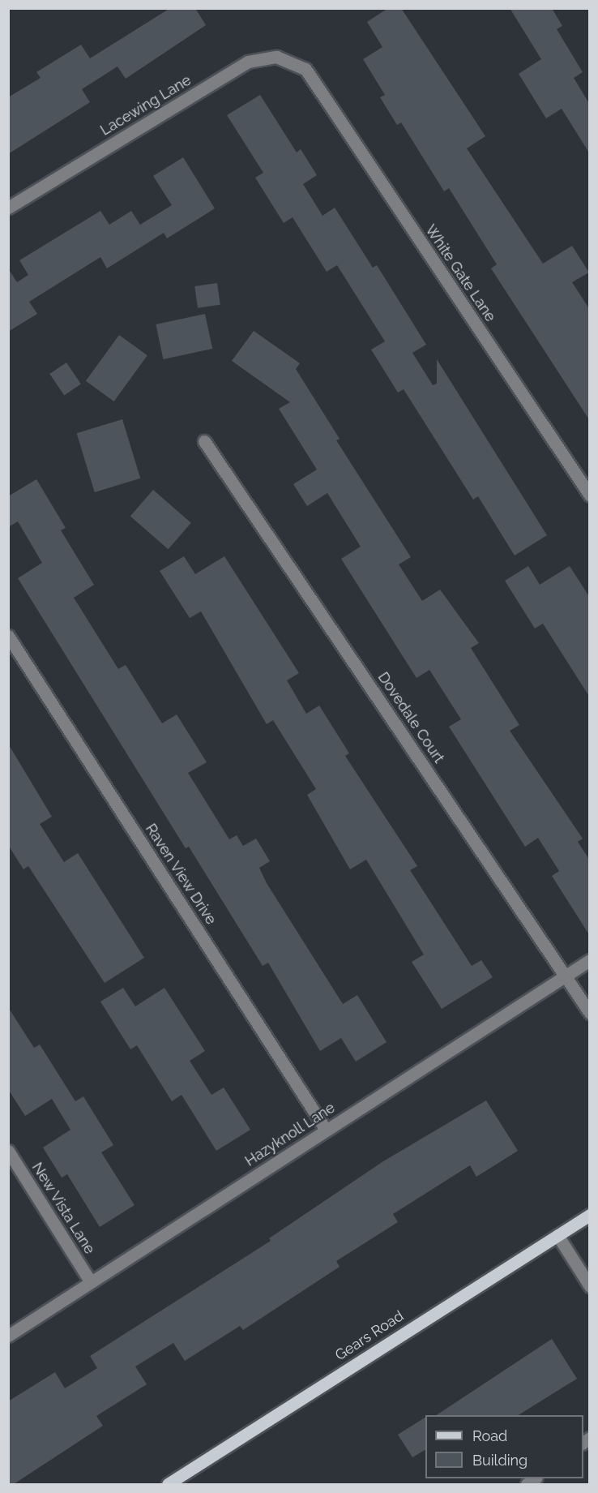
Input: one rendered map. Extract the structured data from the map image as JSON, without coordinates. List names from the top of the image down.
{
  "streets": {
    "main road": ["Gears Road"],
    "street": [
      "Lacewing Lane",
      "White Gate Lane",
      "Dovedale Court",
      "Raven View Drive",
      "Hazyknoll Lane",
      "New Vista Lane"
    ]
  },
  "crossings": [
    ["Lacewing Lane", "White Gate Lane"],
    ["Dovedale Court", "Hazyknoll Lane"],
    ["Raven View Drive", "Hazyknoll Lane"],
    ["Hazyknoll Lane", "New Vista Lane"]
  ],
  "legend": ["Road", "Building"]
}
